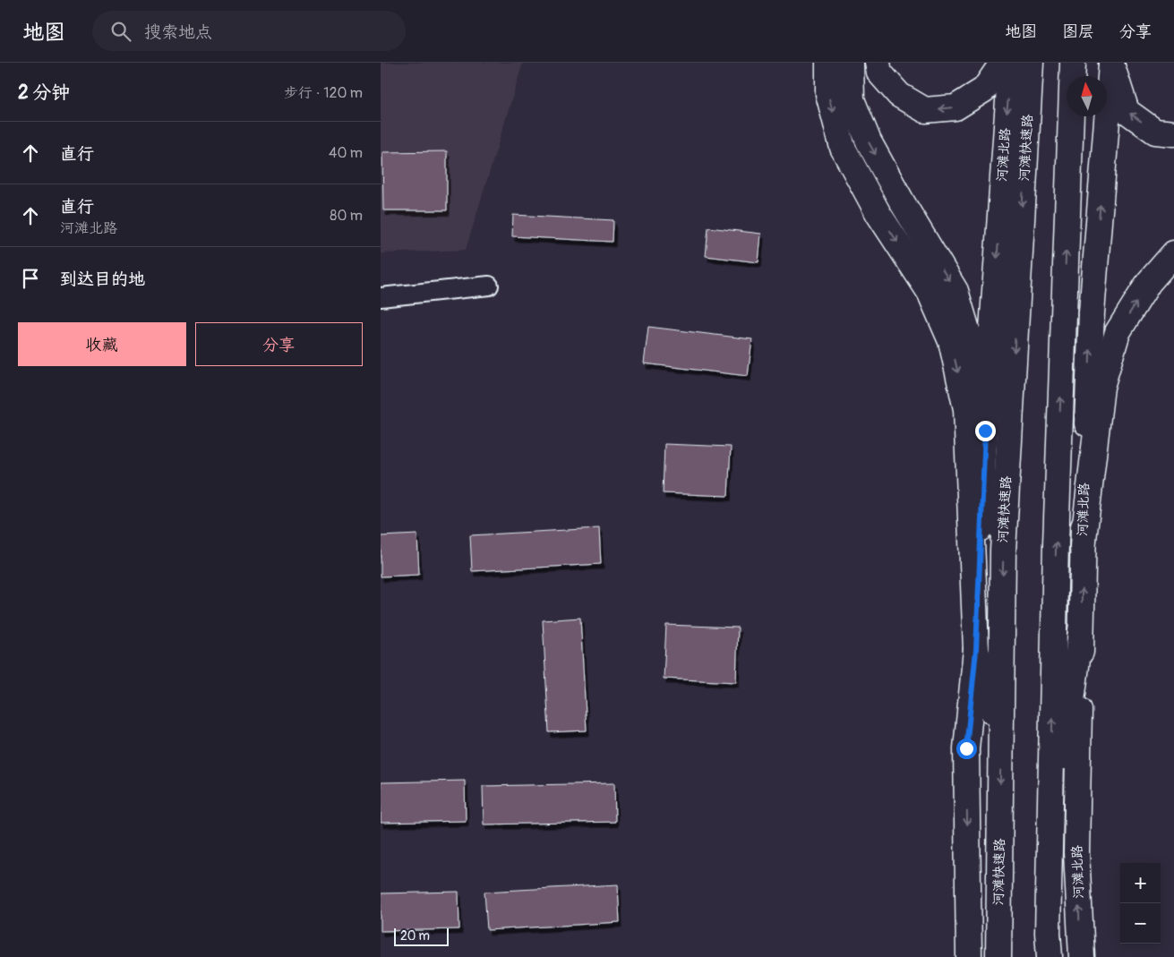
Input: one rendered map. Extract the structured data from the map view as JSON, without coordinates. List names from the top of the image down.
{
  "streets": {
    "main road": ["河滩快速路", "河滩北路"]
  },
  "scale_bar": "20 m",
  "north": "top",
  "page": {
    "header": "地图",
    "search": "搜索地点",
    "nav": ["地图", "图层", "分享"],
    "heading": ["2 分钟", "步行 · 120 m"],
    "list": [
      ["直行", "40 m"],
      ["直行", "河滩北路", "80 m"],
      "到达目的地"
    ],
    "buttons": ["收藏", "分享"],
    "map_buttons": ["+", "−"],
    "scale": "20 m"
  }
}
